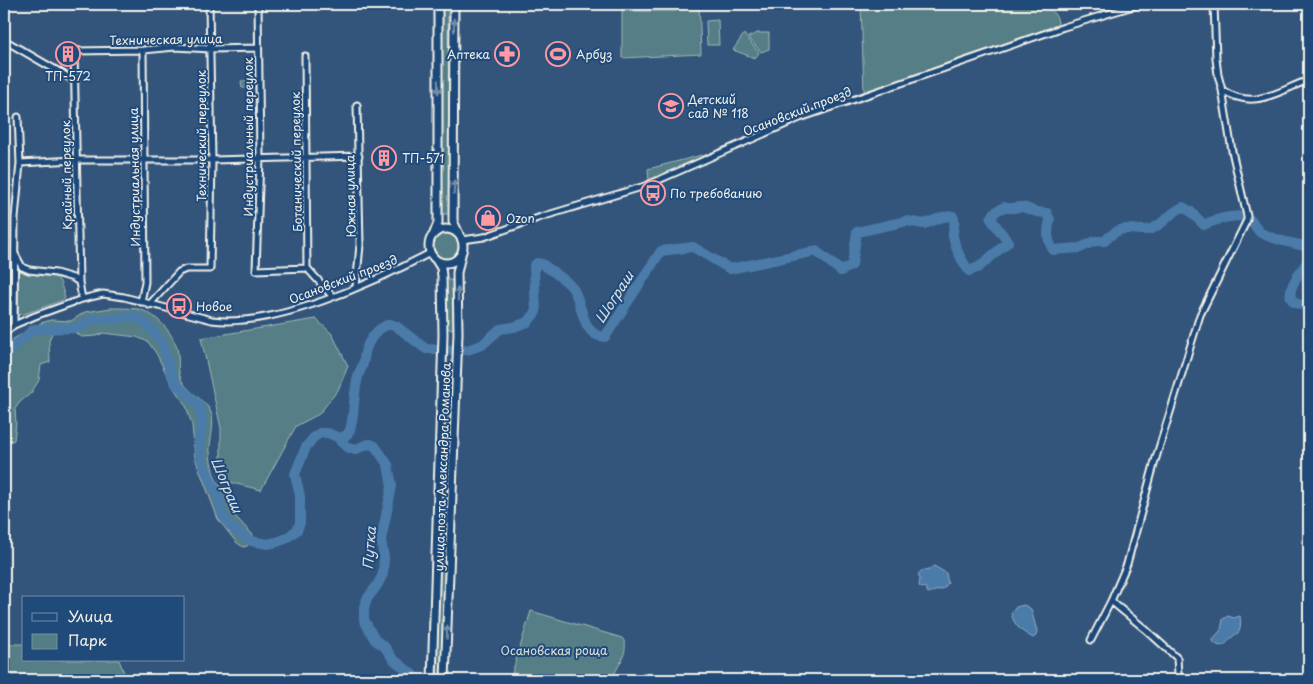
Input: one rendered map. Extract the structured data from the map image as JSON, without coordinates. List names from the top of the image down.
{
  "streets": {
    "main road": ["улица поэта Александра Романова"],
    "street": [
      "Техническая улица",
      "Осановский проезд",
      "Технический переулок",
      "Индустриальный переулок",
      "Ботанический переулок",
      "Крайный переулок",
      "Индустриальная улица",
      "Южная улица"
    ]
  },
  "crossings": [
    ["Техническая улица", "Технический переулок"],
    ["Техническая улица", "Индустриальный переулок"],
    ["Техническая улица", "Крайный переулок"],
    ["Техническая улица", "Индустриальная улица"],
    ["Осановский проезд", "Технический переулок"],
    ["Осановский проезд", "Крайный переулок"],
    ["Осановский проезд", "Индустриальная улица"],
    ["Осановский проезд", "Южная улица"],
    ["Осановский проезд", "улица поэта Александра Романова"],
    ["Индустриальный переулок", "Ботанический переулок"]
  ],
  "water": ["Шограш", "Путка"],
  "parks": ["Осановская роща"],
  "places": {
    "building": ["ТП-572", "ТП-571"],
    "pharmacy": ["Аптека"],
    "sports": ["Арбуз"],
    "school or university": ["Детский сад № 118"],
    "bus stop": ["По требованию", "Новое"],
    "shop": ["Ozon"]
  },
  "legend": ["Улица", "Парк"]
}
